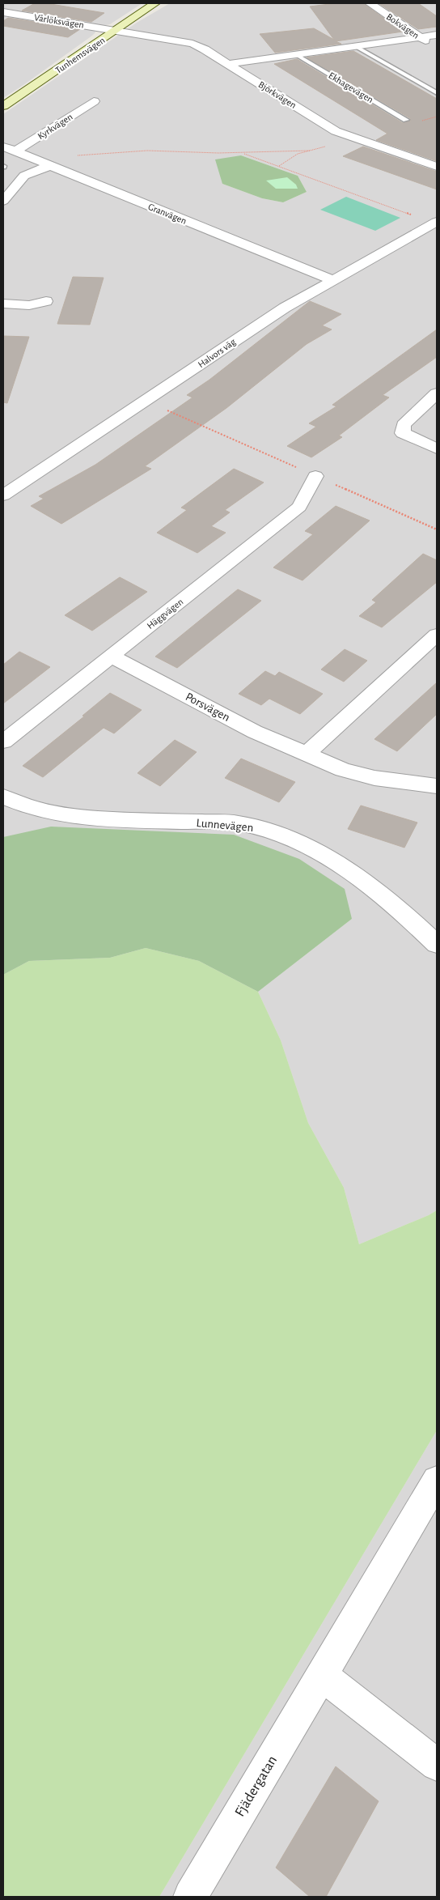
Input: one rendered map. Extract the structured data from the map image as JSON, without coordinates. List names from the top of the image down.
{
  "streets": {
    "street": [
      "Vårlöksvägen",
      "Bokvägen",
      "Tunhemsvägen",
      "Björkvägen",
      "Kyrkvägen",
      "Granvägen",
      "Halvors väg",
      "Häggvägen",
      "Porsvägen",
      "Lunnevägen",
      "Fjädergatan"
    ],
    "lane": ["Ekhagevägen"]
  },
  "crossings": [
    ["Vårlöksvägen", "Tunhemsvägen"],
    ["Vårlöksvägen", "Björkvägen"],
    ["Tunhemsvägen", "Björkvägen"],
    ["Kyrkvägen", "Granvägen"],
    ["Granvägen", "Halvors väg"],
    ["Häggvägen", "Porsvägen"]
  ]
}
